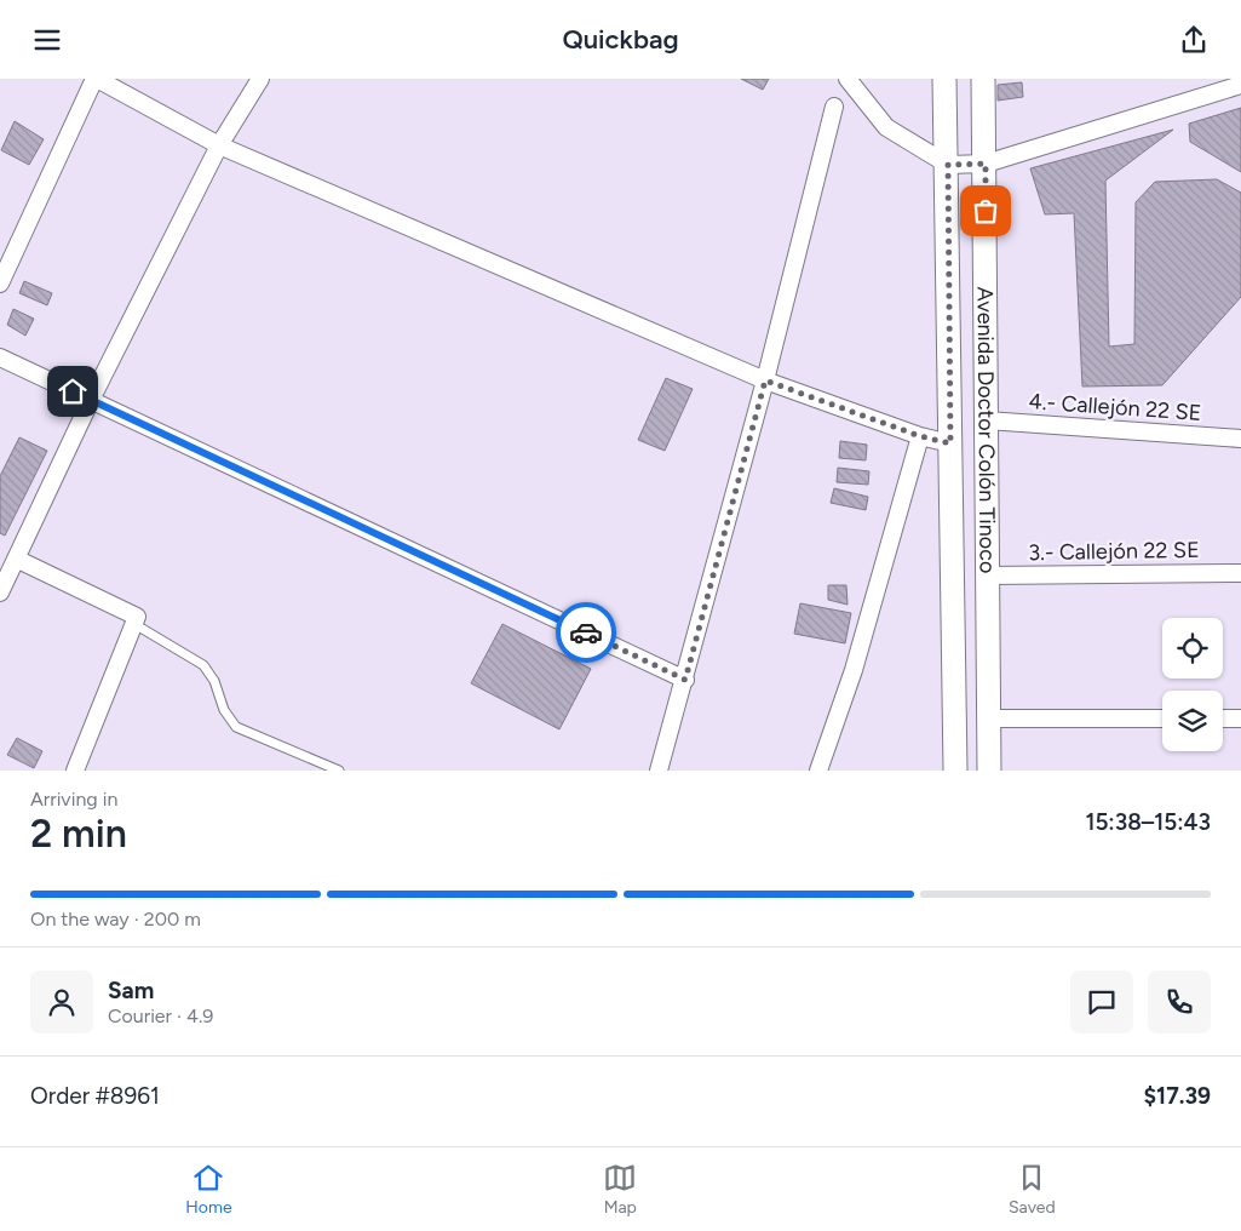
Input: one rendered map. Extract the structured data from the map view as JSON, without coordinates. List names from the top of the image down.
{
  "streets": {
    "main road": ["Avenida Doctor Colón Tinoco"],
    "street": ["4.- Callejón 22 SE", "3.- Callejón 22 SE"]
  },
  "crossings": [
    ["4.- Callejón 22 SE", "Avenida Doctor Colón Tinoco"],
    ["Avenida Doctor Colón Tinoco", "3.- Callejón 22 SE"]
  ],
  "page": {
    "header": "Quickbag",
    "heading": ["2 min", "Arriving in", "15:38–15:43"],
    "panel": [
      "Sam",
      "Courier · 4.9",
      "Order #8961",
      "$17.39"
    ],
    "bar": "On the way · 200 m",
    "tabs": ["Home", "Map", "Saved"]
  }
}
